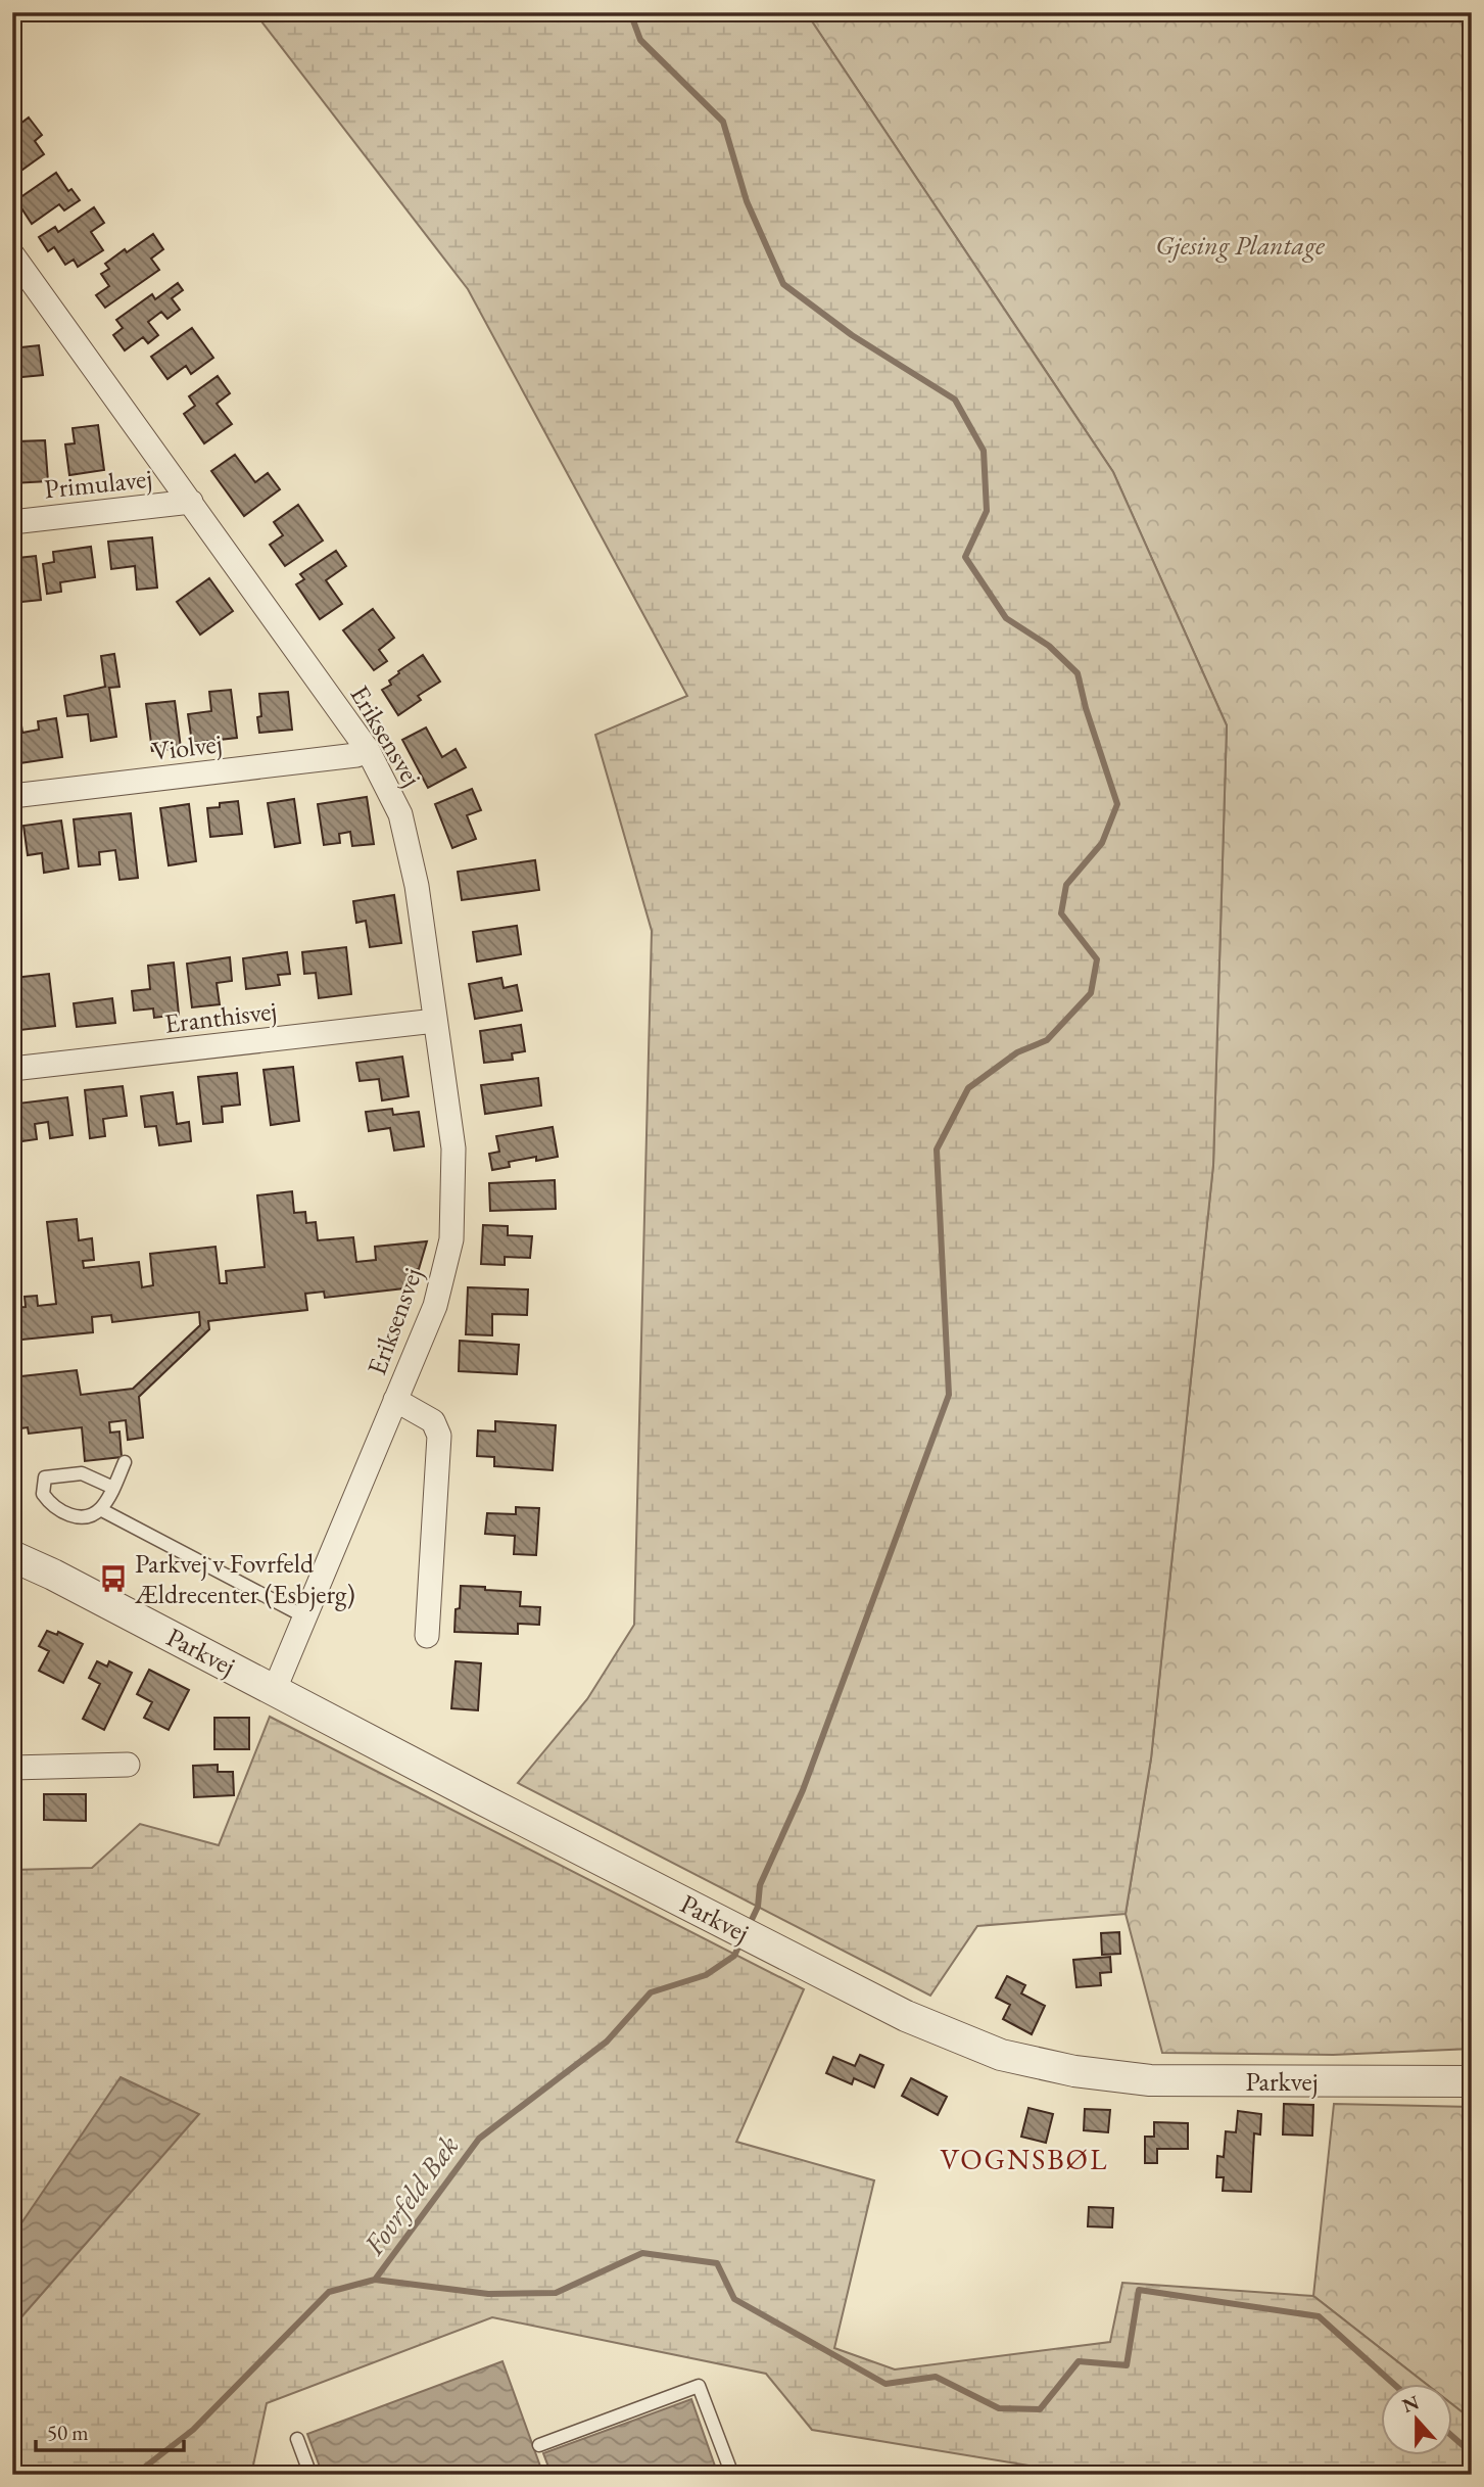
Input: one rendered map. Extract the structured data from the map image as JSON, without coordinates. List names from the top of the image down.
{
  "streets": {
    "street": [
      "Primulavej",
      "Eriksensvej",
      "Violvej",
      "Eranthisvej",
      "Parkvej"
    ]
  },
  "crossings": [
    ["Primulavej", "Eriksensvej"],
    ["Eriksensvej", "Violvej"],
    ["Eriksensvej", "Eranthisvej"],
    ["Eriksensvej", "Parkvej"]
  ],
  "districts": ["VOGNSBØL"],
  "water": ["Fovrfeld Bæk"],
  "parks": ["Gjesing Plantage"],
  "places": {
    "bus stop": ["Parkvej v Fovrfeld Ældrecenter (Esbjerg)"]
  },
  "scale_bar": "50 m",
  "north": "top"
}
